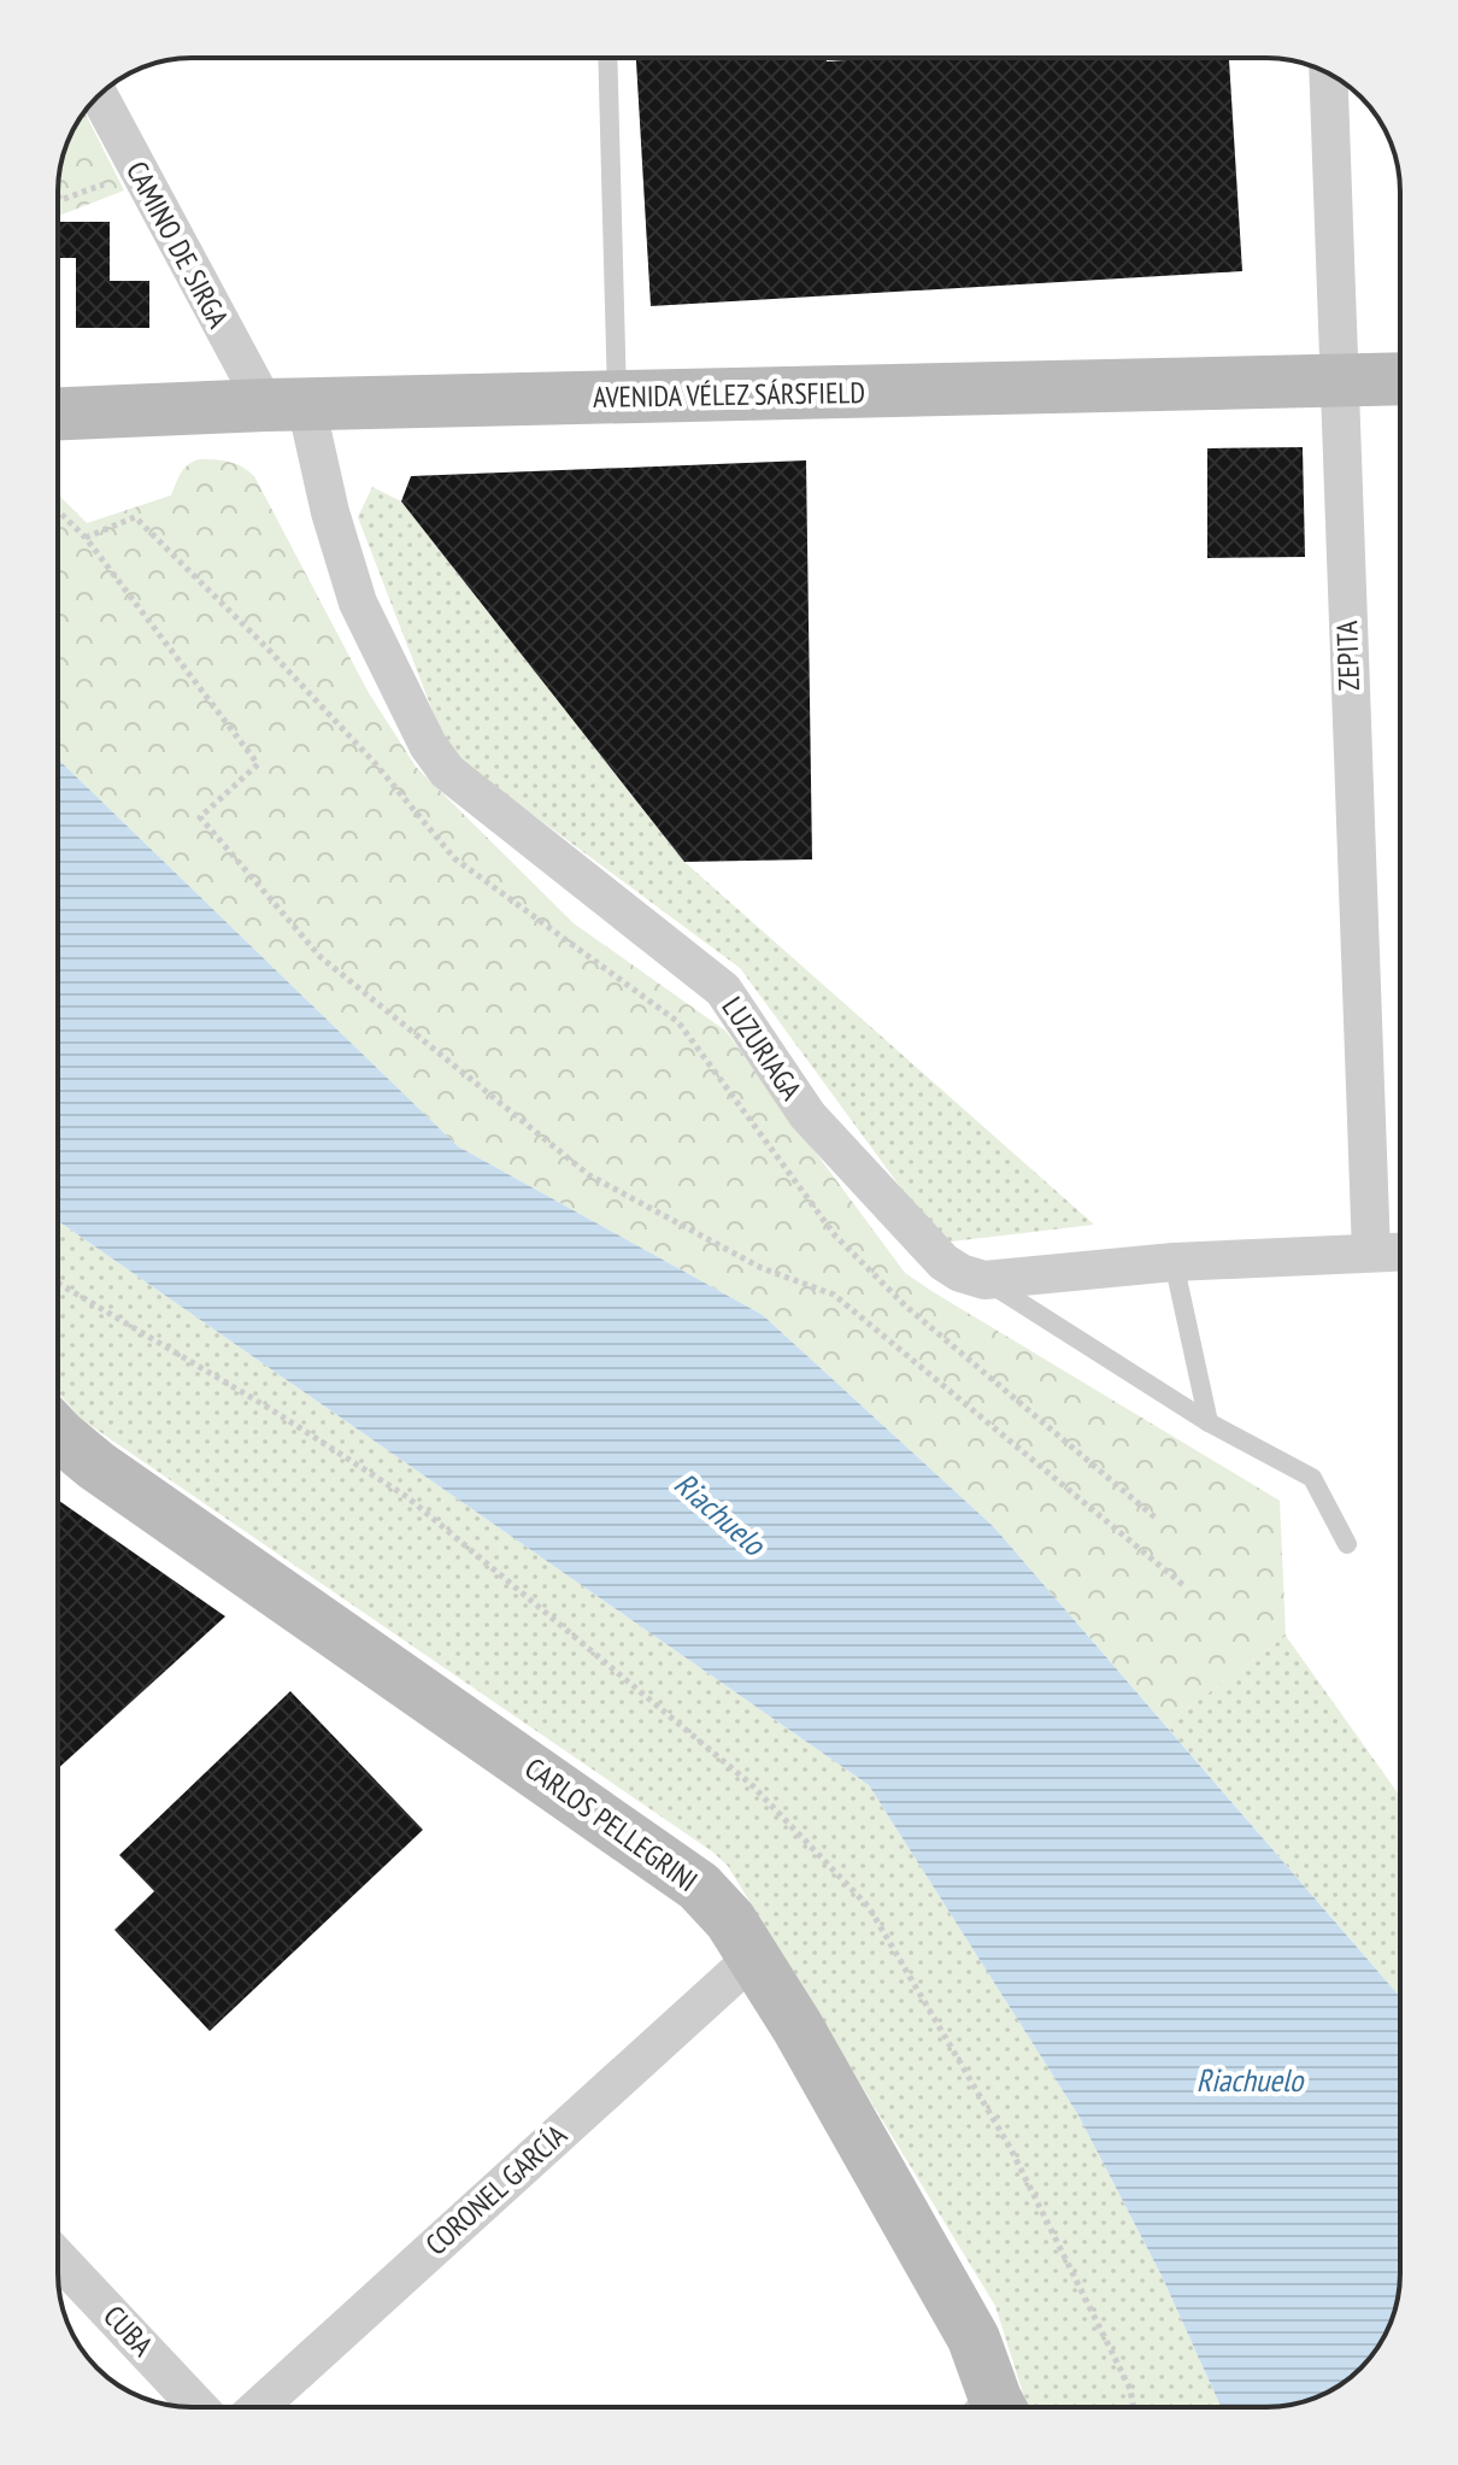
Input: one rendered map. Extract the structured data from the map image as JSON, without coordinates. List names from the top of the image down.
{
  "streets": {
    "street": [
      "CAMINO DE SIRGA",
      "AVENIDA VÉLEZ SÁRSFIELD",
      "ZEPITA",
      "LUZURIAGA",
      "CARLOS PELLEGRINI",
      "CORONEL GARCÍA",
      "CUBA"
    ]
  },
  "crossings": [
    ["CAMINO DE SIRGA", "AVENIDA VÉLEZ SÁRSFIELD"],
    ["CAMINO DE SIRGA", "LUZURIAGA"],
    ["AVENIDA VÉLEZ SÁRSFIELD", "ZEPITA"],
    ["AVENIDA VÉLEZ SÁRSFIELD", "LUZURIAGA"],
    ["CARLOS PELLEGRINI", "CORONEL GARCÍA"]
  ],
  "water": ["Riachuelo"]
}
